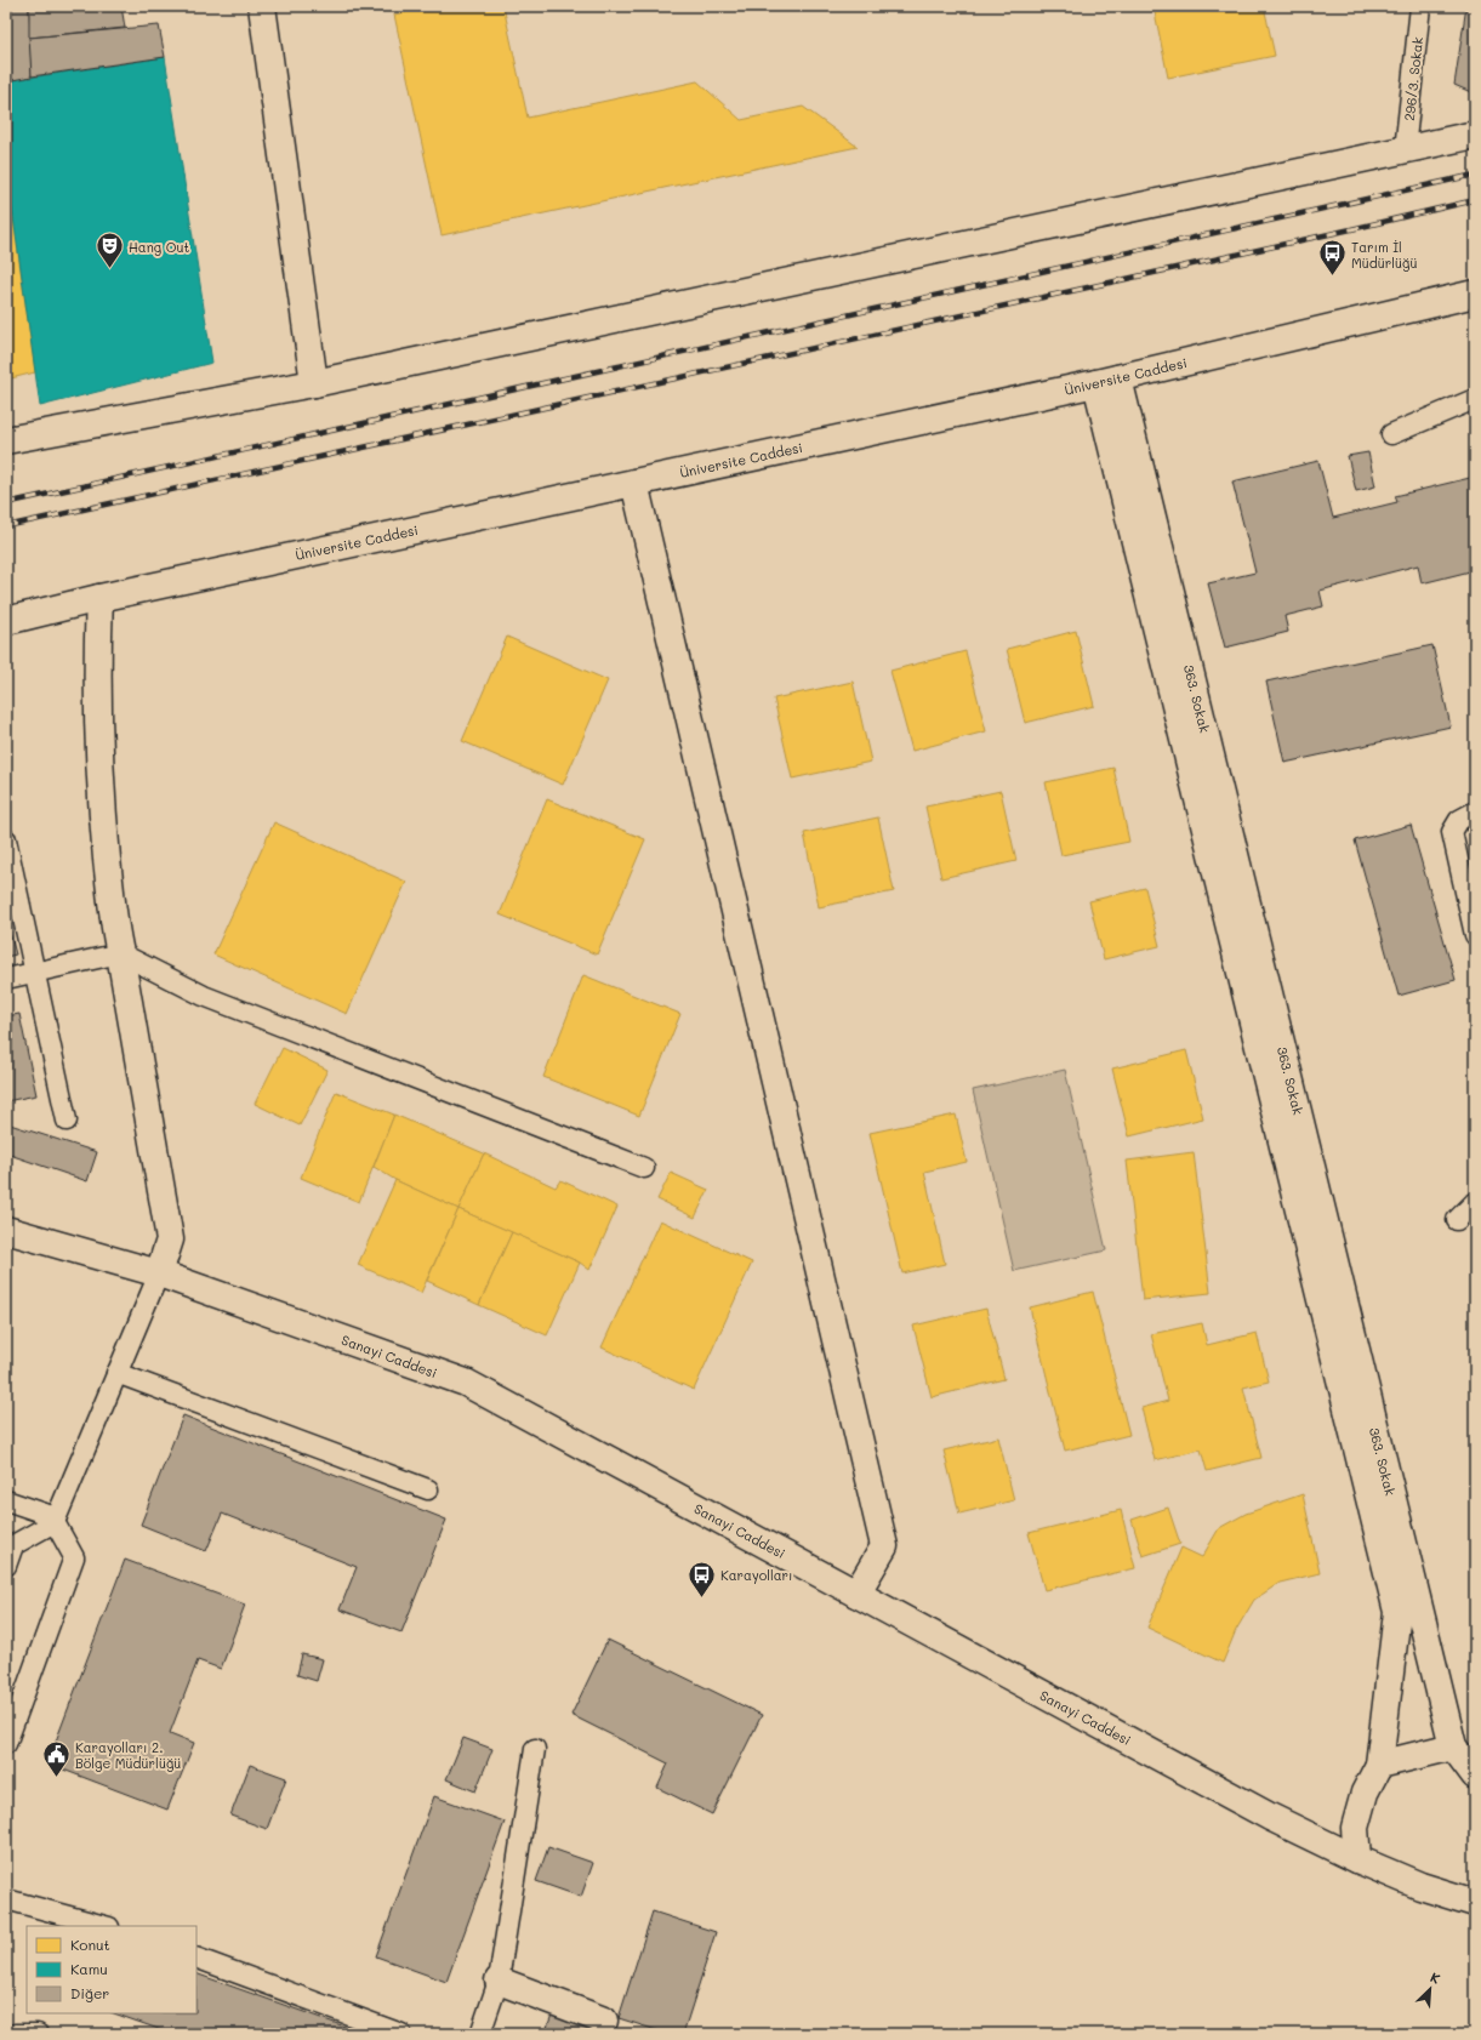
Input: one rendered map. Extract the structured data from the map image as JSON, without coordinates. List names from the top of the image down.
{
  "streets": {
    "street": ["Üniversite Caddesi", "363. Sokak", "Sanayi Caddesi"],
    "lane": ["296/3. Sokak"]
  },
  "crossings": [
    ["Üniversite Caddesi", "363. Sokak"]
  ],
  "places": {
    "theatre": ["Hang Out"],
    "bus stop": ["Tarım İl Müdürlüğü", "Karayolları"],
    "public building": ["Karayolları 2. Bölge Müdürlüğü"]
  },
  "legend": ["Konut", "Kamu", "Diğer"],
  "north": "top right"
}
